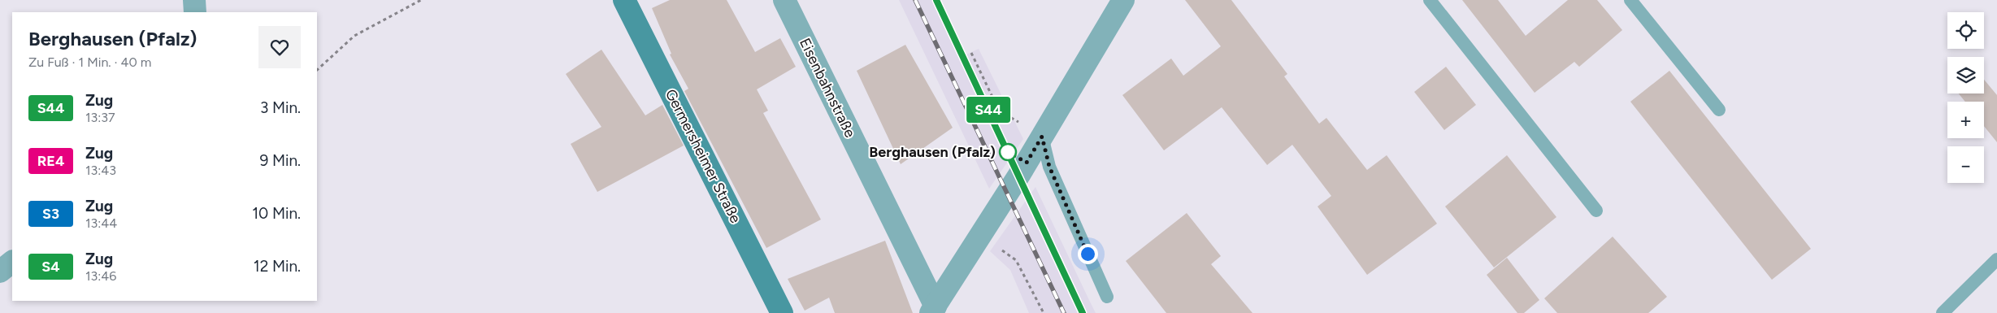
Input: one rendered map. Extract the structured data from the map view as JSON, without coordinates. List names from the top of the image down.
{
  "streets": {
    "main road": ["Germersheimer Straße"],
    "street": ["Eisenbahnstraße"]
  },
  "places": ["Berghausen (Pfalz)"],
  "page": {
    "on_map": "S44",
    "map_buttons": ["+", "−"],
    "heading": ["Berghausen (Pfalz)", "Zu Fuß · 1 Min. · 40 m"],
    "list": [
      {
        "mark": "S44",
        "name": "Zug",
        "note": "13:37",
        "value": "3 Min."
      },
      {
        "mark": "RE4",
        "name": "Zug",
        "note": "13:43",
        "value": "9 Min."
      },
      {
        "mark": "S3",
        "name": "Zug",
        "note": "13:44",
        "value": "10 Min."
      },
      {
        "mark": "S4",
        "name": "Zug",
        "note": "13:46",
        "value": "12 Min."
      }
    ]
  }
}
